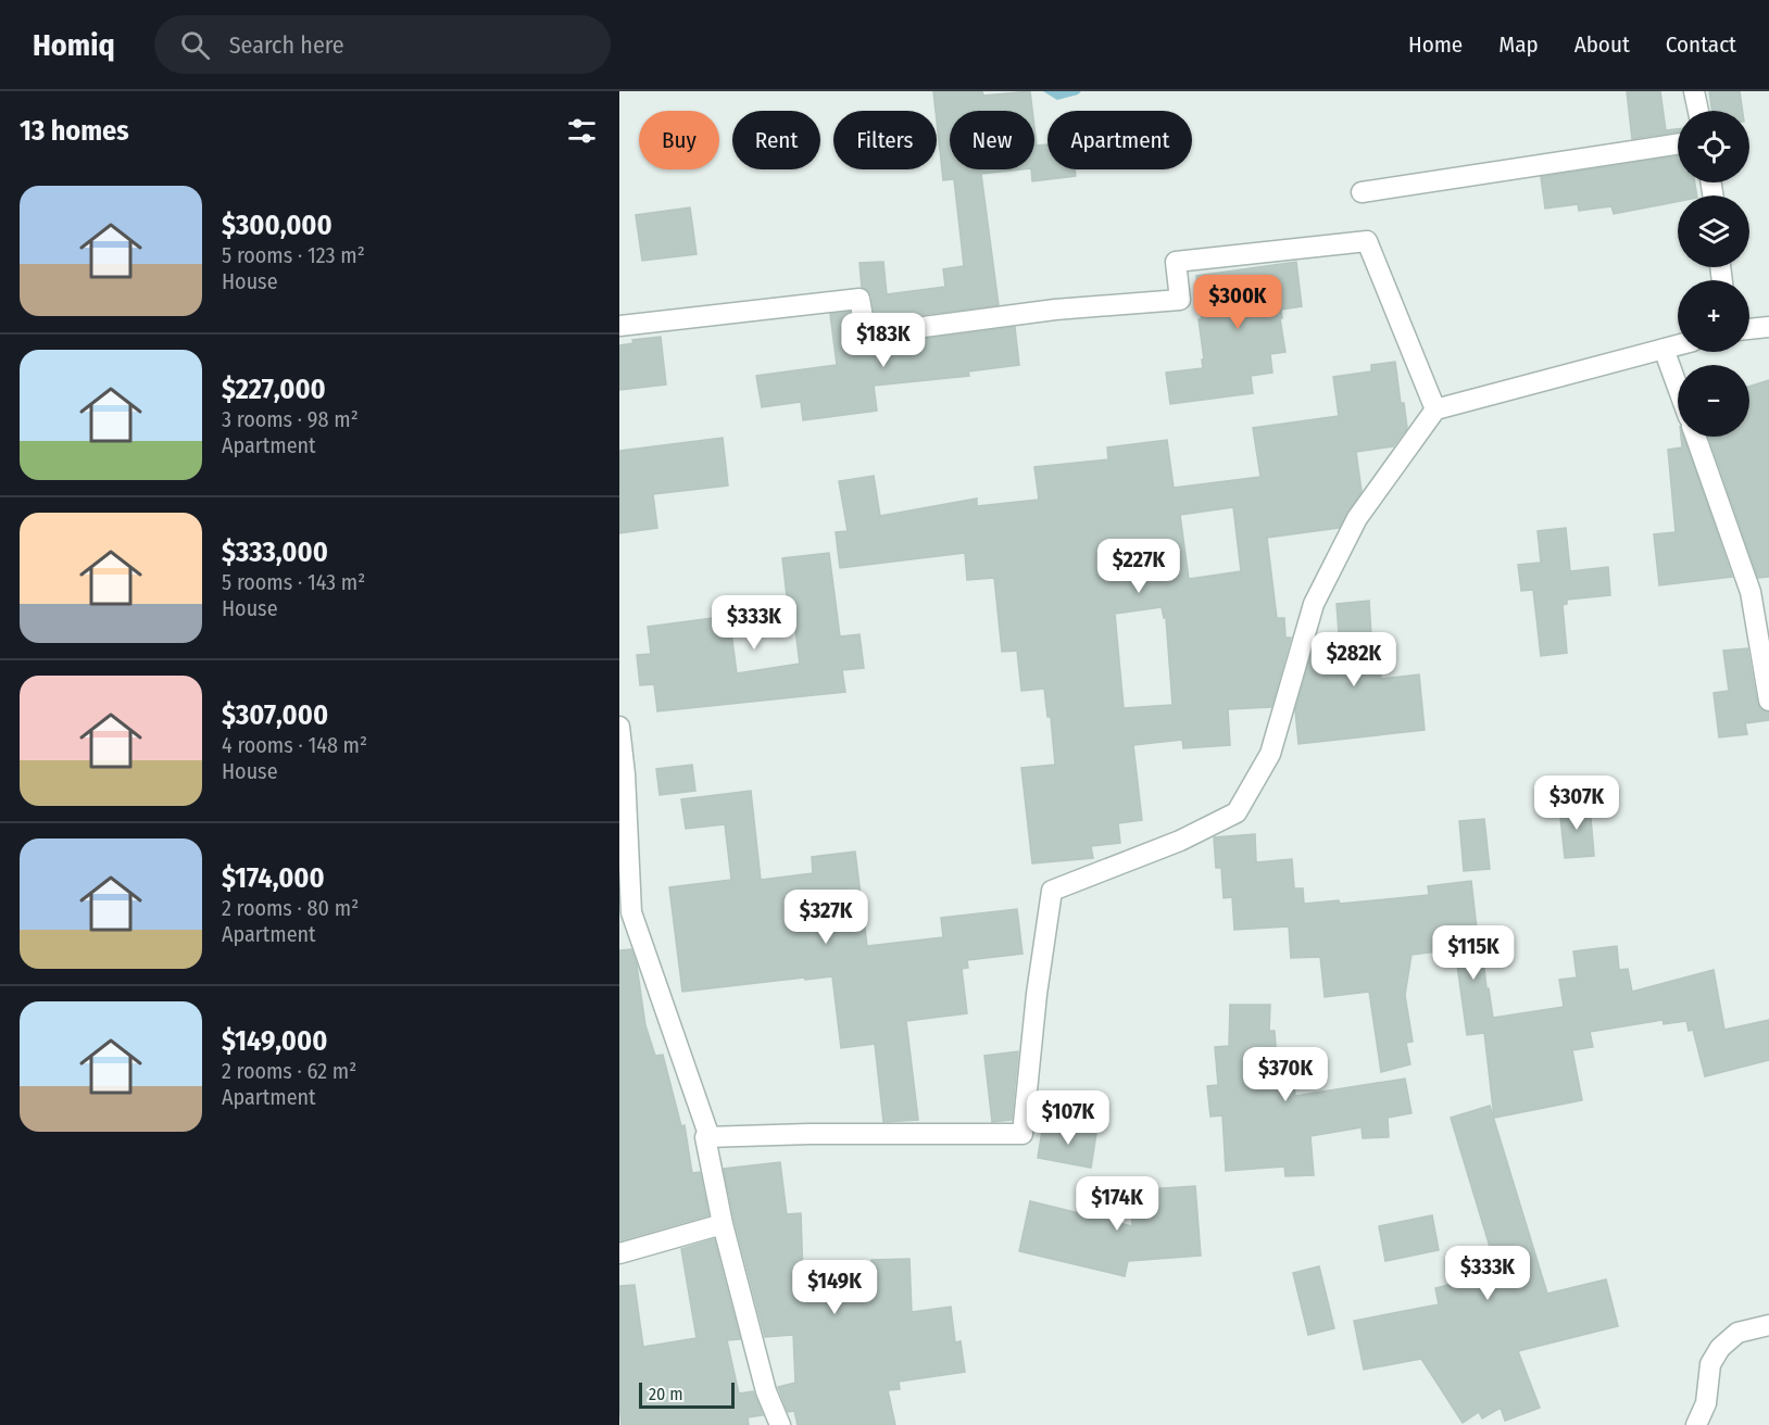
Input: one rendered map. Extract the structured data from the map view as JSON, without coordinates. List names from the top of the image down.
{
  "scale_bar": "20 m",
  "page": {
    "header": "Homiq",
    "search": "Search here",
    "nav": [
      "Home",
      "Map",
      "About",
      "Contact"
    ],
    "heading": "13 homes",
    "map_buttons": ["+", "−"],
    "chip": [
      "Buy",
      "Rent",
      "Filters",
      "New",
      "Apartment"
    ],
    "list": [
      {
        "name": "$300,000",
        "note": "5 rooms · 123 m² · House"
      },
      {
        "name": "$227,000",
        "note": "3 rooms · 98 m² · Apartment"
      },
      {
        "name": "$333,000",
        "note": "5 rooms · 143 m² · House"
      },
      {
        "name": "$307,000",
        "note": "4 rooms · 148 m² · House"
      },
      {
        "name": "$174,000",
        "note": "2 rooms · 80 m² · Apartment"
      },
      {
        "name": "$149,000",
        "note": "2 rooms · 62 m² · Apartment"
      }
    ],
    "price": [
      "$300K",
      "$183K",
      "$227K",
      "$333K",
      "$282K",
      "$307K",
      "$327K",
      "$115K",
      "$370K",
      "$107K",
      "$174K",
      "$333K",
      "$149K"
    ],
    "scale": "20 m"
  }
}
